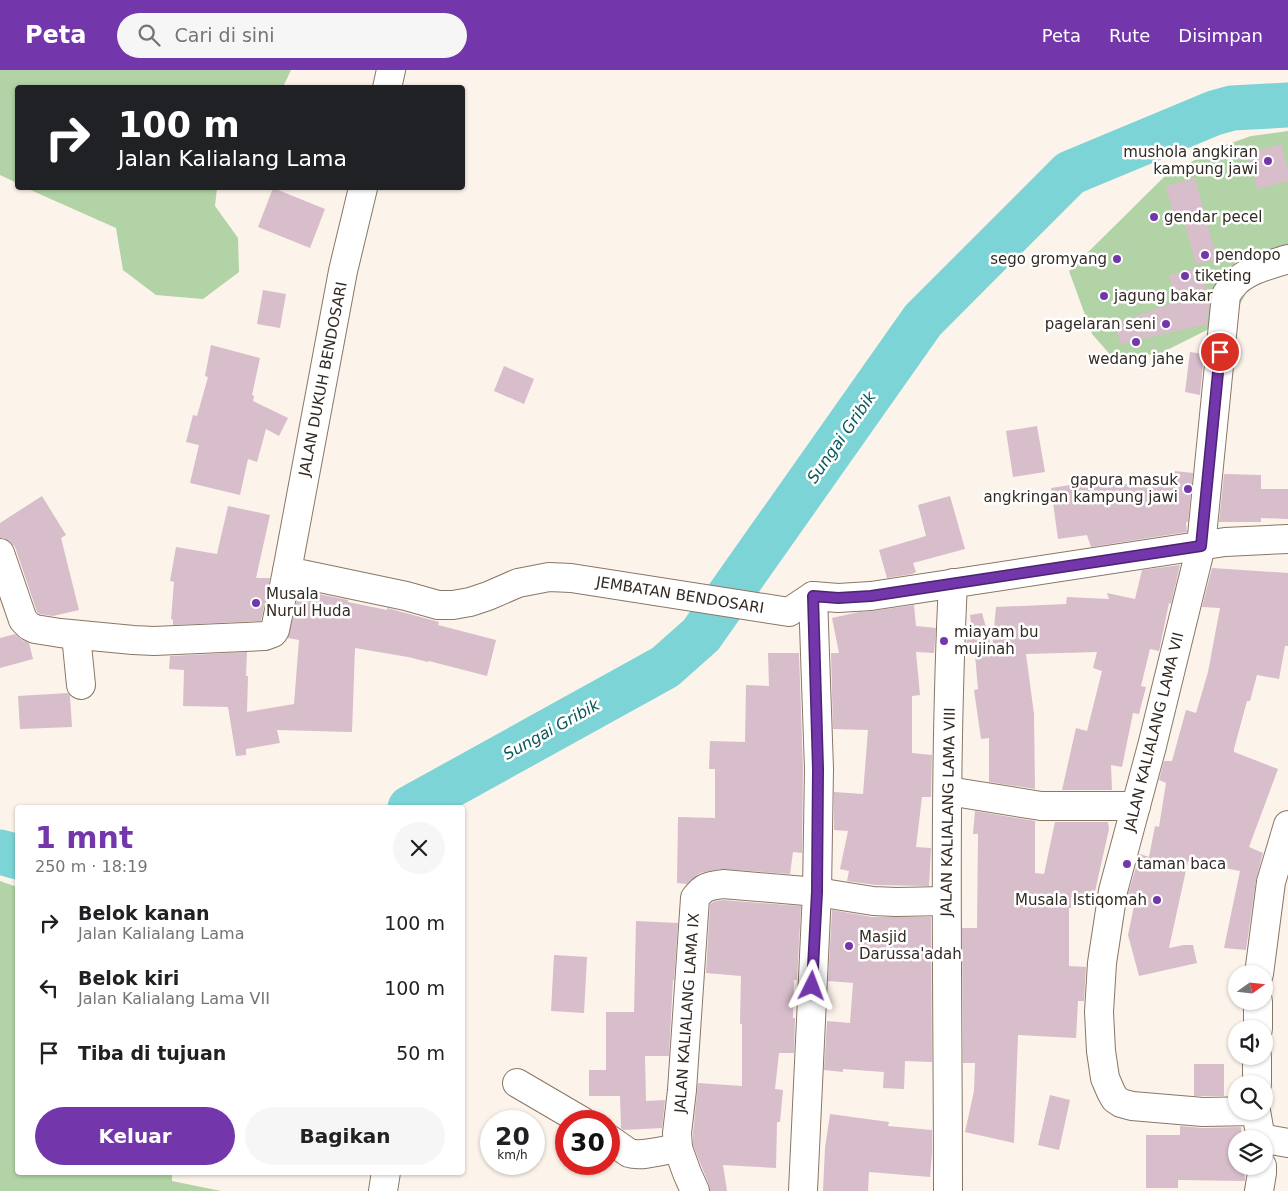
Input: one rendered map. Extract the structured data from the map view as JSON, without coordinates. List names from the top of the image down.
{
  "streets": {
    "street": [
      "JALAN DUKUH BENDOSARI",
      "JEMBATAN BENDOSARI",
      "JALAN KALIALANG LAMA VII",
      "JALAN KALIALANG LAMA VIII",
      "JALAN KALIALANG LAMA IX"
    ]
  },
  "crossings": [
    ["JALAN DUKUH BENDOSARI", "JEMBATAN BENDOSARI"],
    ["JALAN KALIALANG LAMA VIII", "JALAN KALIALANG LAMA IX"]
  ],
  "water": ["Sungai Gribik"],
  "places": [
    "mushola angkiran kampung jawi",
    "gendar pecel",
    "pendopo",
    "sego gromyang",
    "tiketing",
    "jagung bakar",
    "pagelaran seni",
    "wedang jahe",
    "gapura masuk angkringan kampung jawi",
    "Musala Nurul Huda",
    "miayam bu mujinah",
    "taman baca",
    "Musala Istiqomah",
    "Masjid Darussa'adah"
  ],
  "north": "right",
  "page": {
    "header": "Peta",
    "search": "Cari di sini",
    "nav": ["Peta", "Rute", "Disimpan"],
    "turn": ["100 m", "Jalan Kalialang Lama"],
    "heading": ["1 mnt", "250 m · 18:19"],
    "list": [
      {
        "name": "Belok kanan",
        "note": "Jalan Kalialang Lama",
        "value": "100 m"
      },
      {
        "name": "Belok kiri",
        "note": "Jalan Kalialang Lama VII",
        "value": "100 m"
      },
      {
        "name": "Tiba di tujuan",
        "value": "50 m"
      }
    ],
    "buttons": ["Keluar", "Bagikan"],
    "speed": "20 km/h",
    "limit": "30"
  }
}
